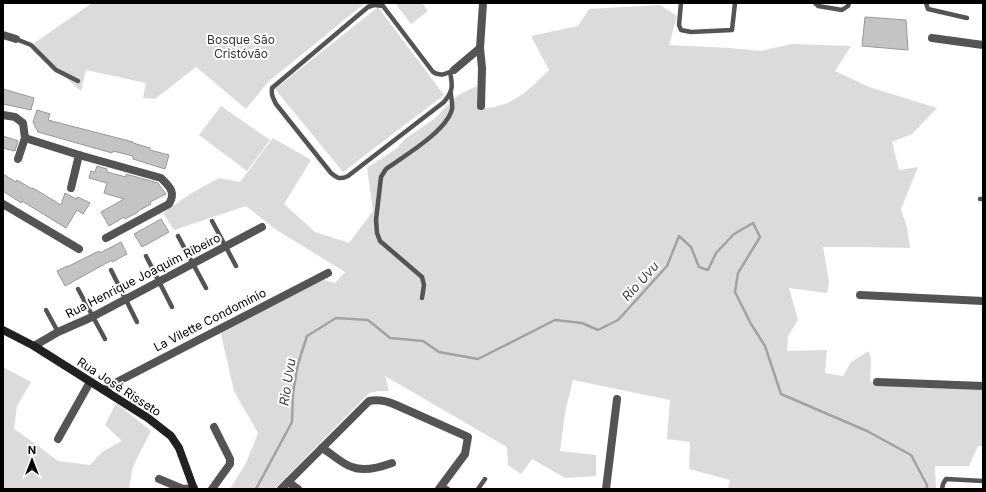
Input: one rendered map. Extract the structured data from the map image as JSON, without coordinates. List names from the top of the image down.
{
  "streets": {
    "main road": ["Rua José Risseto"],
    "street": ["Rua Henrique Joaquim Ribeiro", "La Vilette Condomínio"]
  },
  "crossings": [
    ["Rua Henrique Joaquim Ribeiro", "Rua José Risseto"],
    ["La Vilette Condomínio", "Rua José Risseto"]
  ],
  "water": ["Rio Uvu"],
  "parks": ["Bosque São Cristóvão"],
  "north": "top"
}
